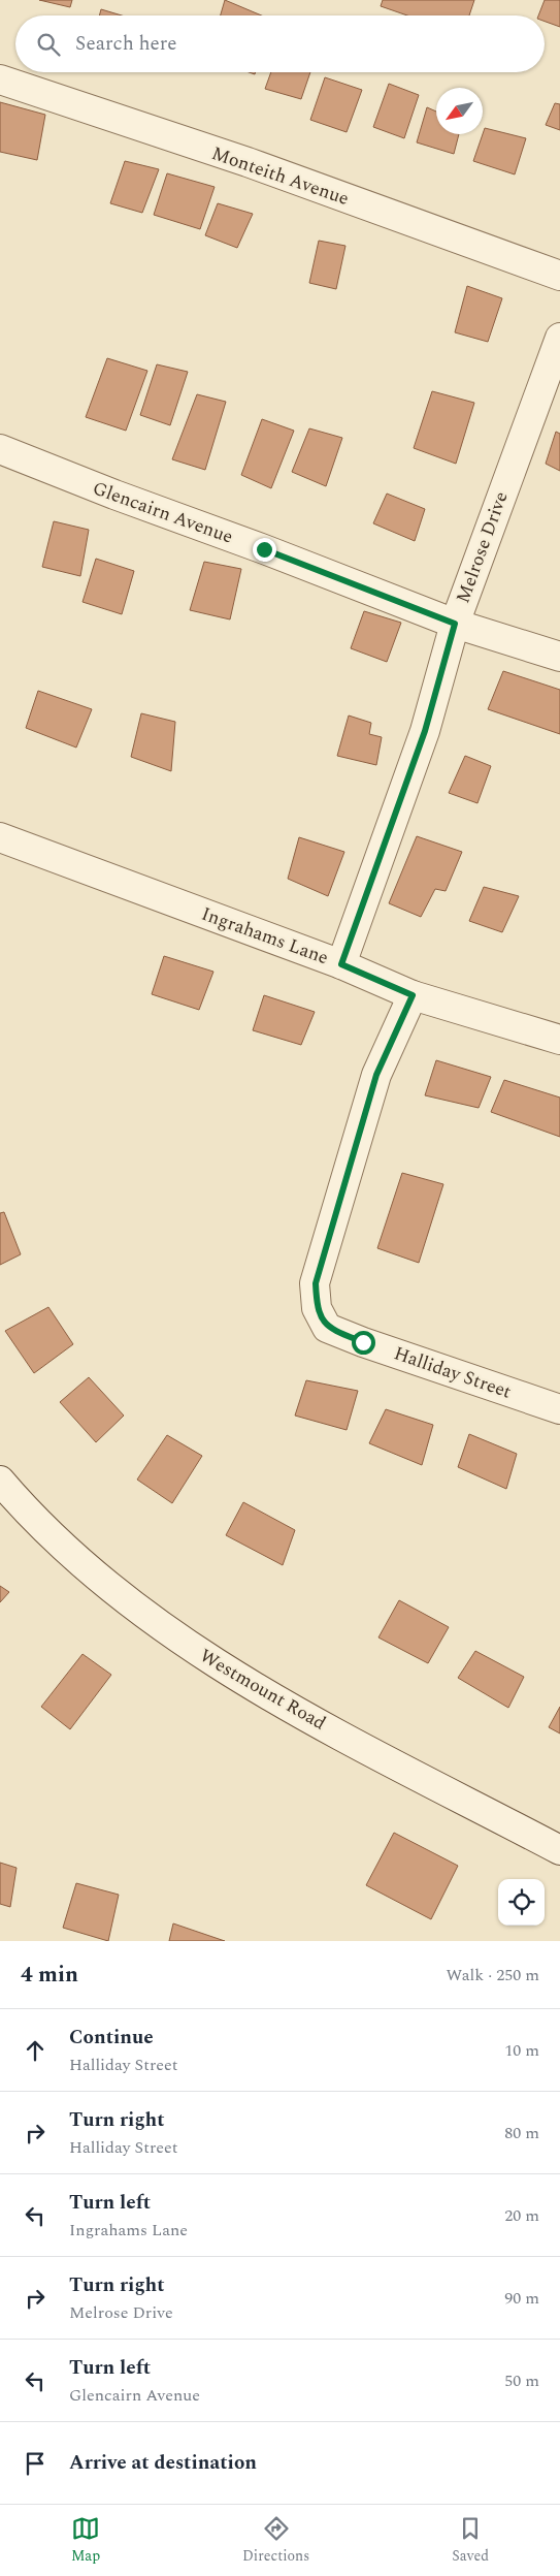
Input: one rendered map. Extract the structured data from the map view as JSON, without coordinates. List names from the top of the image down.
{
  "streets": {
    "street": [
      "Monteith Avenue",
      "Glencairn Avenue",
      "Melrose Drive",
      "Ingrahams Lane",
      "Halliday Street",
      "Westmount Road"
    ]
  },
  "crossings": [
    ["Glencairn Avenue", "Melrose Drive"],
    ["Melrose Drive", "Ingrahams Lane"],
    ["Ingrahams Lane", "Halliday Street"]
  ],
  "north": "bottom left",
  "page": {
    "search": "Search here",
    "heading": ["4 min", "Walk · 250 m"],
    "list": [
      ["Continue", "Halliday Street", "10 m"],
      ["Turn right", "Halliday Street", "80 m"],
      ["Turn left", "Ingrahams Lane", "20 m"],
      ["Turn right", "Melrose Drive", "90 m"],
      ["Turn left", "Glencairn Avenue", "50 m"],
      "Arrive at destination"
    ],
    "nav": ["Map", "Directions", "Saved"]
  }
}
